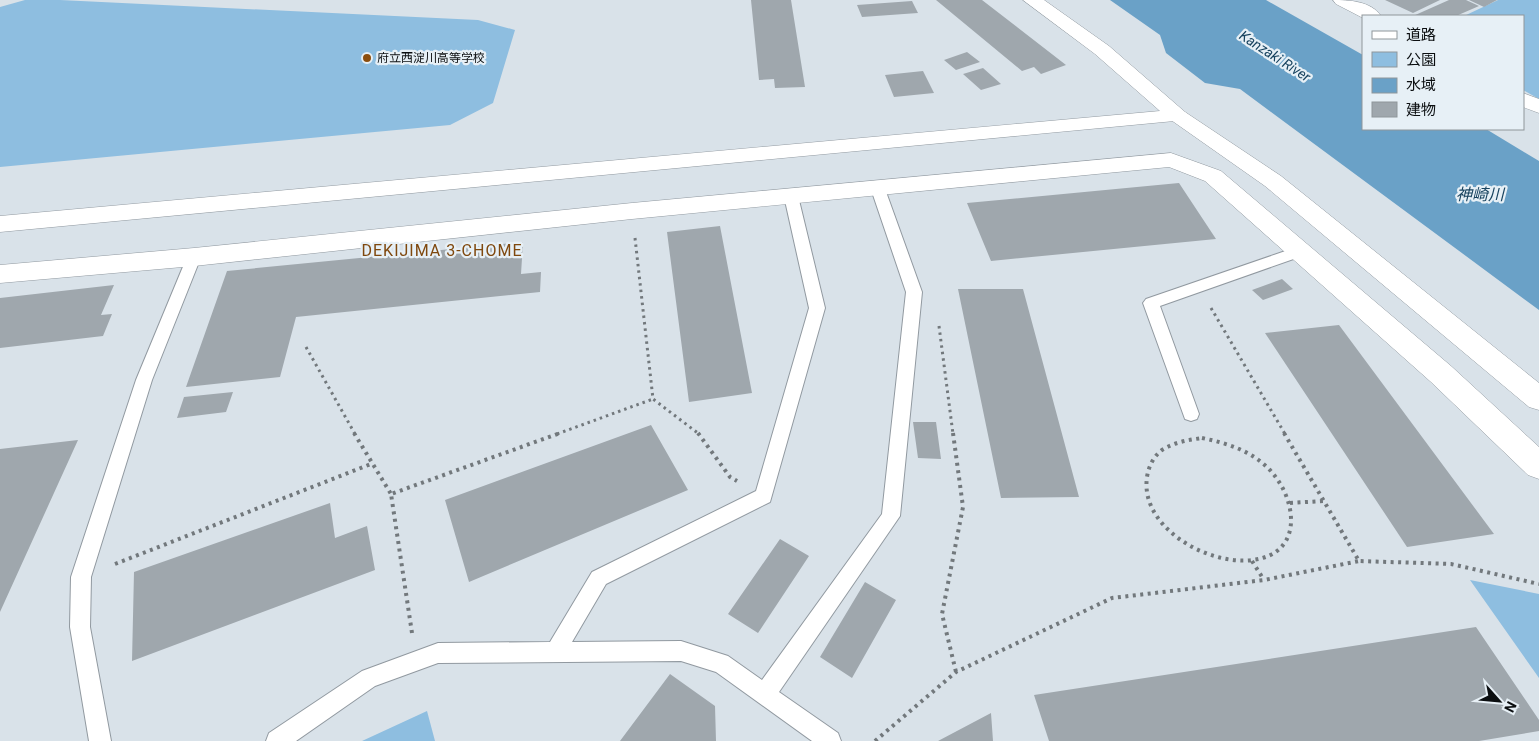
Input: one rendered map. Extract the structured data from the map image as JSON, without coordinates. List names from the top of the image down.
{
  "districts": ["DEKIJIMA 3-CHOME"],
  "water": ["Kanzaki River", "神崎川"],
  "places": ["府立西淀川高等学校"],
  "legend": [
    "道路",
    "公園",
    "水域",
    "建物"
  ],
  "north": "bottom right"
}
